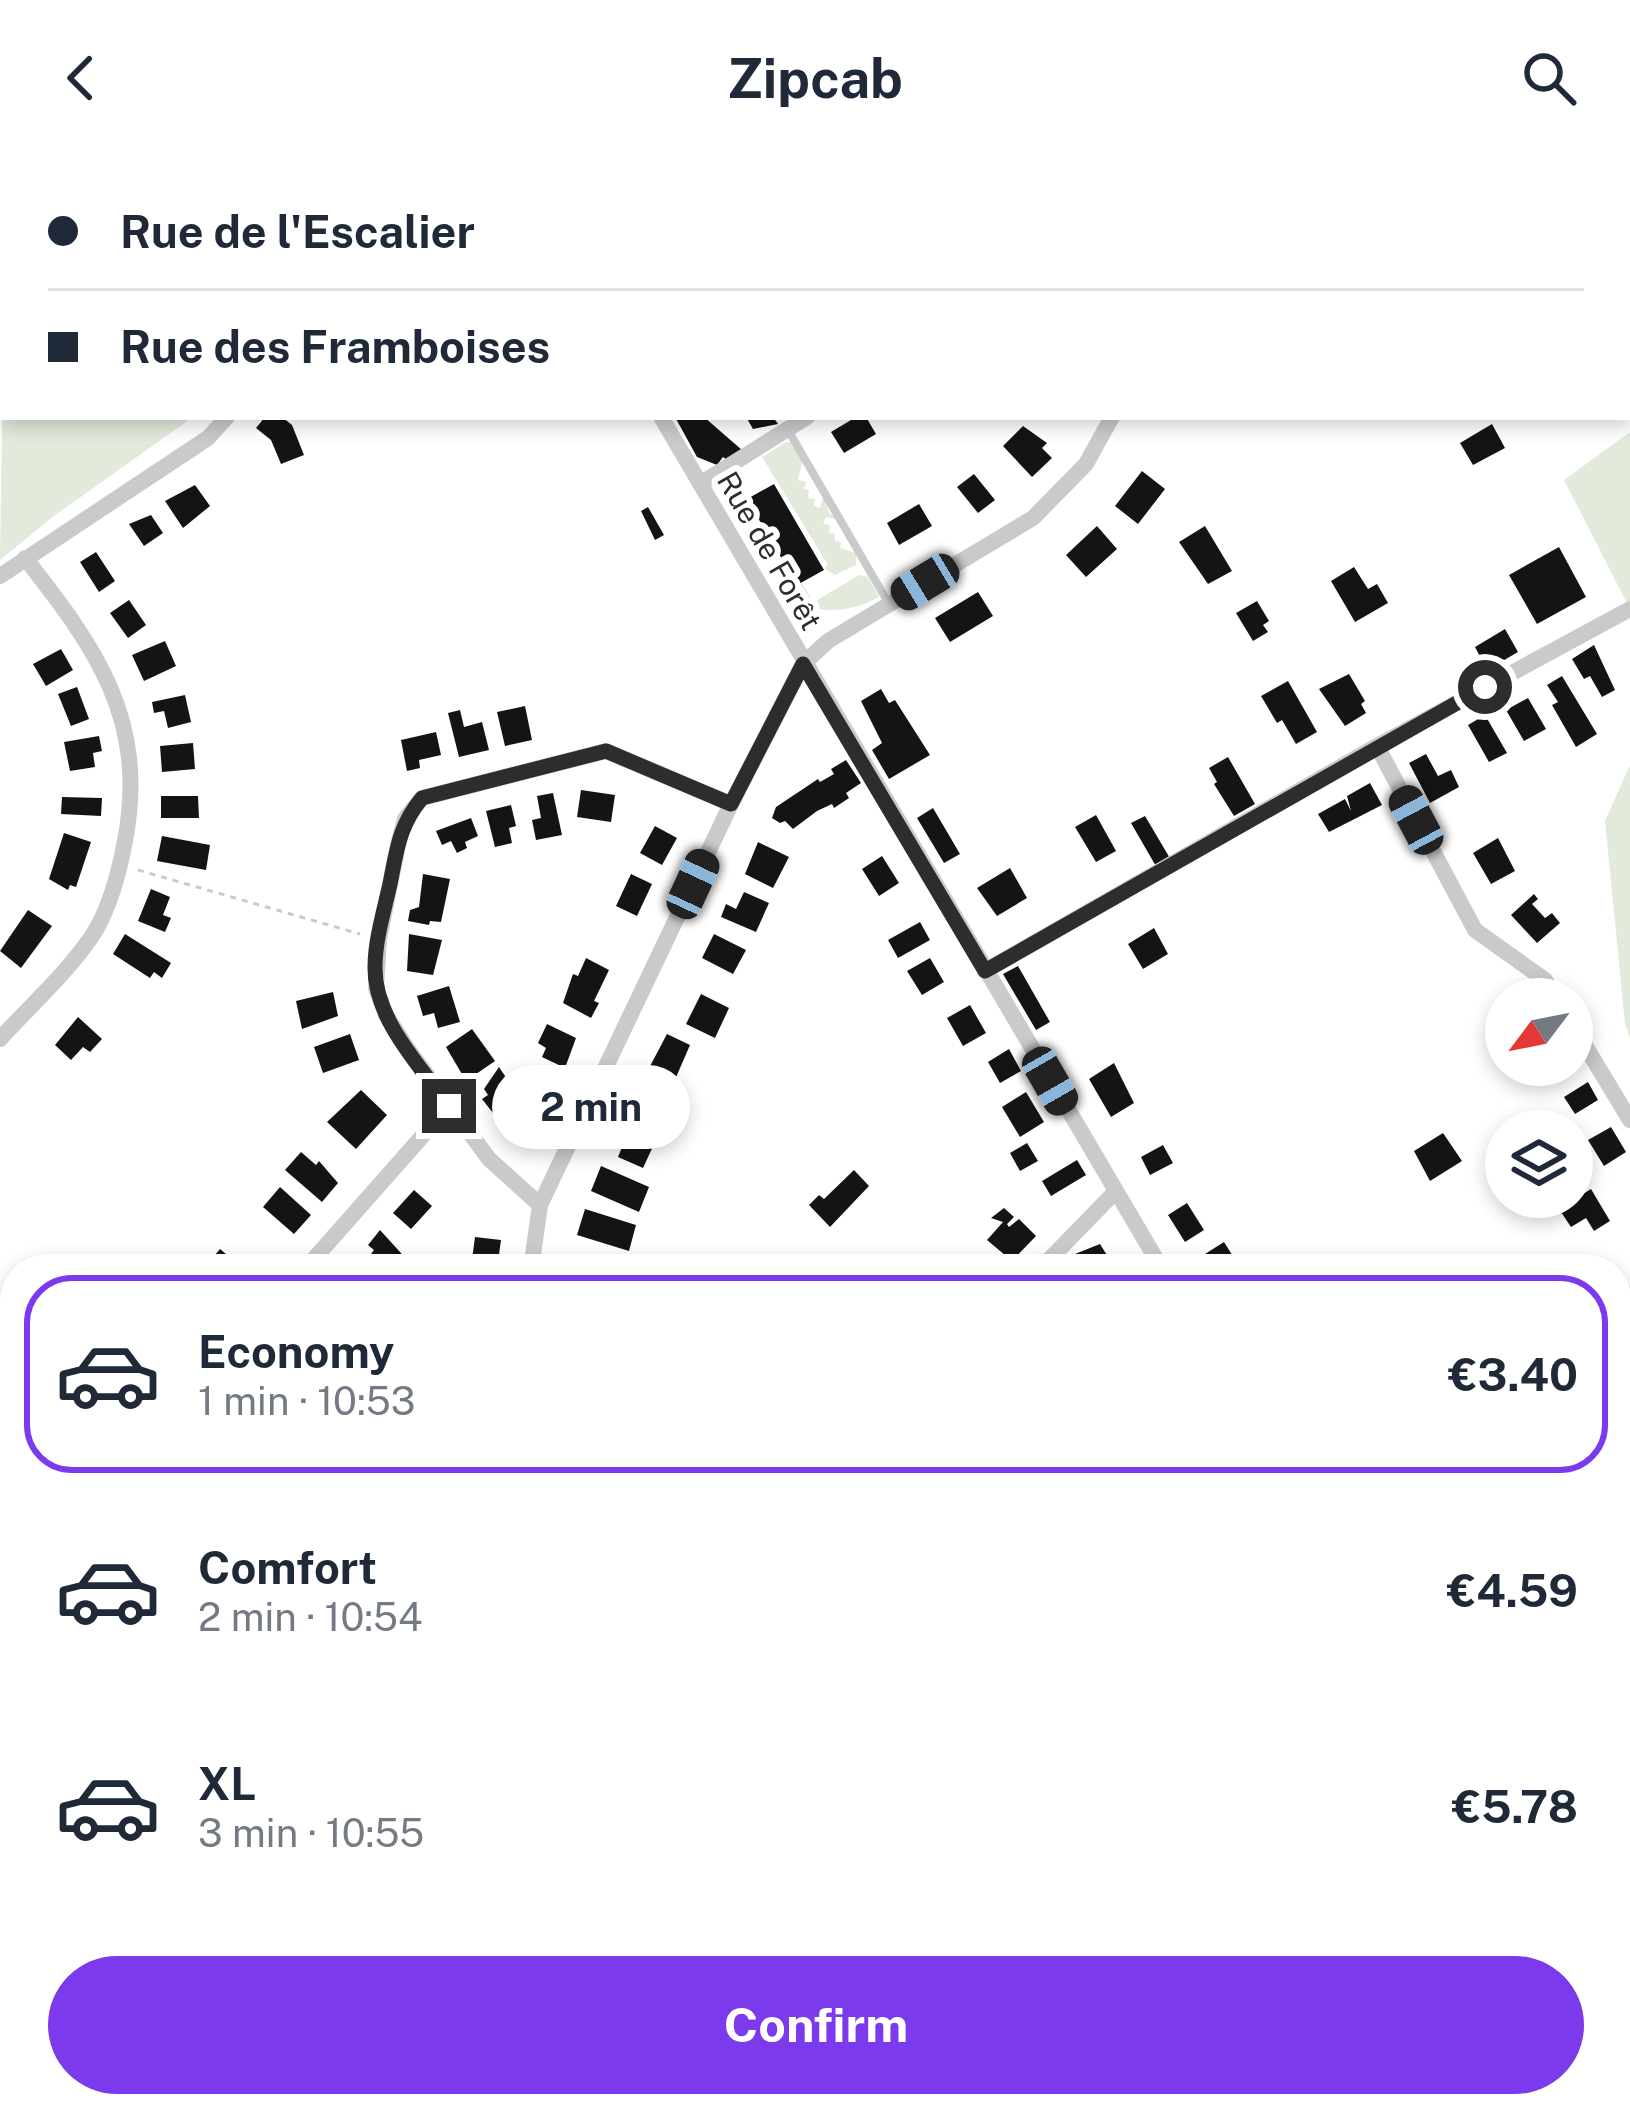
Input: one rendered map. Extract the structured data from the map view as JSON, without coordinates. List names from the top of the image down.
{
  "streets": {
    "street": ["Rue de Forêt"]
  },
  "north": "bottom left",
  "page": {
    "header": "Zipcab",
    "banner": ["Rue de l'Escalier", "Rue des Framboises"],
    "bubble": "2 min",
    "list": [
      {
        "name": "Economy",
        "note": "1 min · 10:53",
        "value": "€3.40"
      },
      {
        "name": "Comfort",
        "note": "2 min · 10:54",
        "value": "€4.59"
      },
      {
        "name": "XL",
        "note": "3 min · 10:55",
        "value": "€5.78"
      }
    ],
    "buttons": "Confirm"
  }
}
